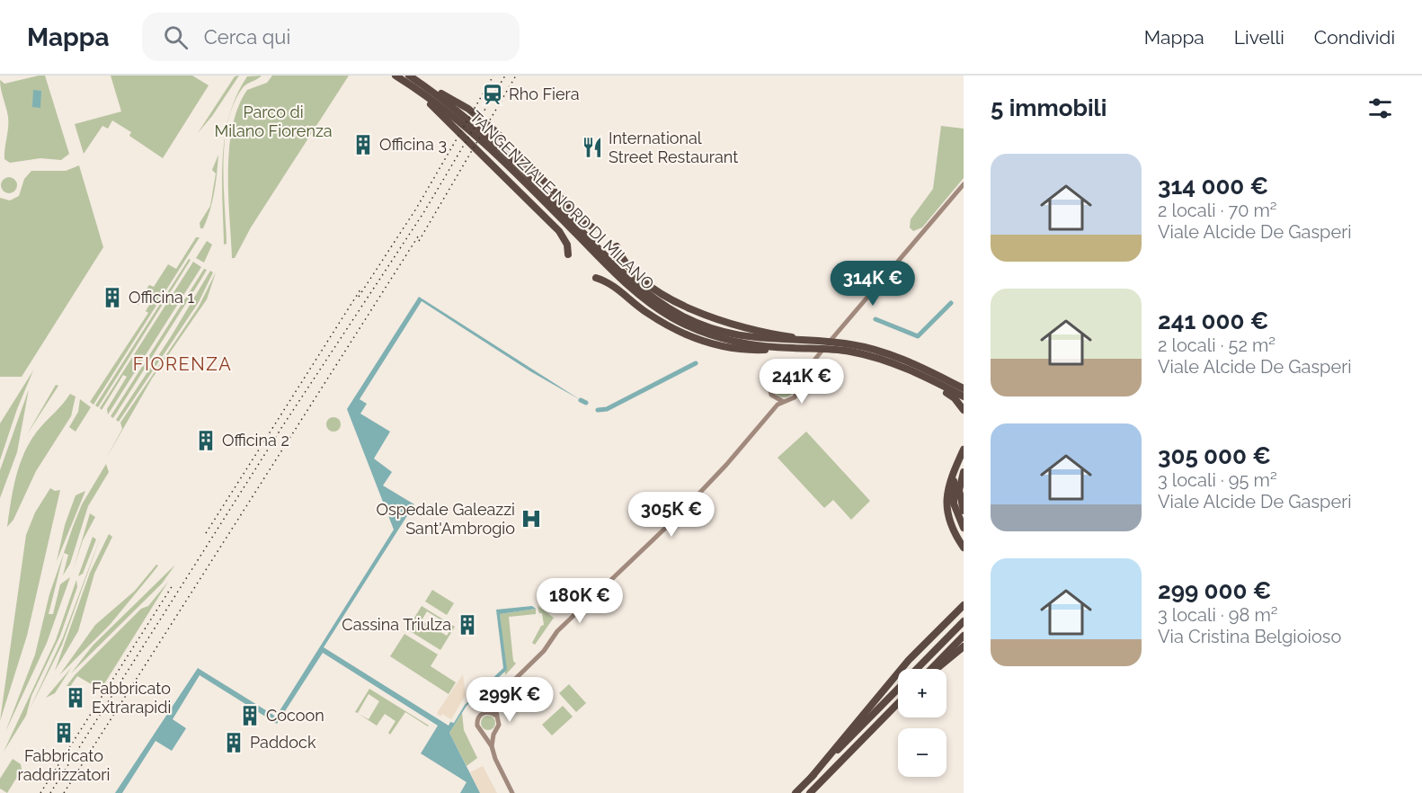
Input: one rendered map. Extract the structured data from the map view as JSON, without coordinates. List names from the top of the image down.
{
  "streets": {
    "highway": ["TANGENZIALE NORD DI MILANO"]
  },
  "districts": ["FIORENZA"],
  "parks": ["Parco di Milano Fiorenza"],
  "places": {
    "station": ["Rho Fiera"],
    "building": [
      "Officina 3",
      "Officina 1",
      "Officina 2",
      "Cassina Triulza",
      "Fabbricato Extrarapidi",
      "Cocoon",
      "Fabbricato raddrizzatori",
      "Paddock"
    ],
    "restaurant": ["International Street Restaurant"],
    "hospital": ["Ospedale Galeazzi Sant'Ambrogio"]
  },
  "page": {
    "header": "Mappa",
    "search": "Cerca qui",
    "nav": ["Mappa", "Livelli", "Condividi"],
    "heading": "5 immobili",
    "list": [
      {
        "name": "314 000 €",
        "note": "2 locali · 70 m² · Viale Alcide De Gasperi"
      },
      {
        "name": "241 000 €",
        "note": "2 locali · 52 m² · Viale Alcide De Gasperi"
      },
      {
        "name": "305 000 €",
        "note": "3 locali · 95 m² · Viale Alcide De Gasperi"
      },
      {
        "name": "299 000 €",
        "note": "3 locali · 98 m² · Via Cristina Belgioioso"
      }
    ],
    "price": [
      "314K €",
      "241K €",
      "305K €",
      "180K €",
      "299K €"
    ],
    "map_buttons": ["+", "−"]
  }
}
